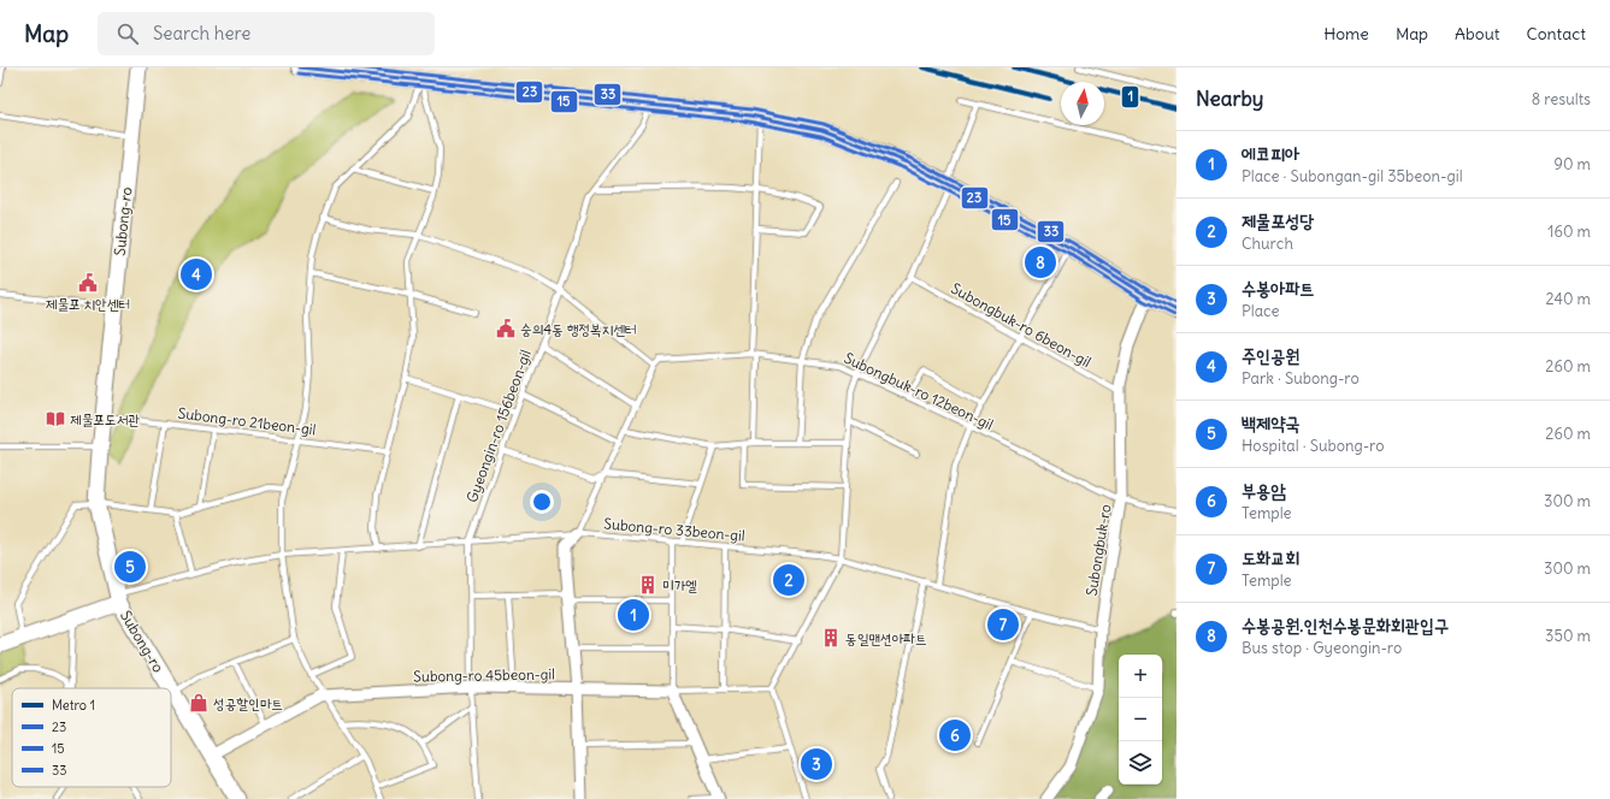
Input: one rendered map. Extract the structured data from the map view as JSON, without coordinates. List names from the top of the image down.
{
  "streets": {
    "street": ["Subong-ro", "Subongbuk-ro", "Subong-ro 45beon-gil"],
    "lane": [
      "Subongbuk-ro 6beon-gil",
      "Subongbuk-ro 12beon-gil",
      "Subong-ro 21beon-gil",
      "Gyeongin-ro 156beon-gil",
      "Subong-ro 33beon-gil"
    ]
  },
  "crossings": [
    ["Subong-ro", "Subong-ro 21beon-gil"],
    ["Subong-ro", "Subong-ro 33beon-gil"],
    ["Subong-ro", "Subong-ro 45beon-gil"],
    ["Subongbuk-ro 6beon-gil", "Subongbuk-ro"],
    ["Subongbuk-ro 12beon-gil", "Subongbuk-ro"],
    ["Gyeongin-ro 156beon-gil", "Subong-ro 33beon-gil"],
    ["Gyeongin-ro 156beon-gil", "Subong-ro 45beon-gil"],
    ["Subong-ro 33beon-gil", "Subongbuk-ro"]
  ],
  "places": {
    "public building": ["제물포 치안센터", "숭의4동 행정복지센터"],
    "library": ["제물포도서관"],
    "building": ["미가엘", "동일맨션아파트"],
    "shop": ["성공할인마트"]
  },
  "lines": [
    "metro line 1",
    "transit line 23",
    "transit line 33",
    "transit line 15"
  ],
  "legend": [
    "Metro 1",
    "23",
    "15",
    "33"
  ],
  "north": "top",
  "page": {
    "header": "Map",
    "search": "Search here",
    "nav": [
      "Home",
      "Map",
      "About",
      "Contact"
    ],
    "heading": ["Nearby", "8 results"],
    "list": [
      {
        "mark": "1",
        "name": "에코피아",
        "note": "Place · Subongan-gil 35beon-gil",
        "value": "90 m"
      },
      {
        "mark": "2",
        "name": "제물포성당",
        "note": "Church",
        "value": "160 m"
      },
      {
        "mark": "3",
        "name": "수봉아파트",
        "note": "Place",
        "value": "240 m"
      },
      {
        "mark": "4",
        "name": "주인공원",
        "note": "Park · Subong-ro",
        "value": "260 m"
      },
      {
        "mark": "5",
        "name": "백제약국",
        "note": "Hospital · Subong-ro",
        "value": "260 m"
      },
      {
        "mark": "6",
        "name": "부용암",
        "note": "Temple",
        "value": "300 m"
      },
      {
        "mark": "7",
        "name": "도화교회",
        "note": "Temple",
        "value": "300 m"
      },
      {
        "mark": "8",
        "name": "수봉공원.인천수봉문화회관입구",
        "note": "Bus stop · Gyeongin-ro",
        "value": "350 m"
      }
    ],
    "pins": [
      "8",
      "4",
      "5",
      "2",
      "1",
      "7",
      "6",
      "3"
    ],
    "map_buttons": ["+", "−"]
  }
}
